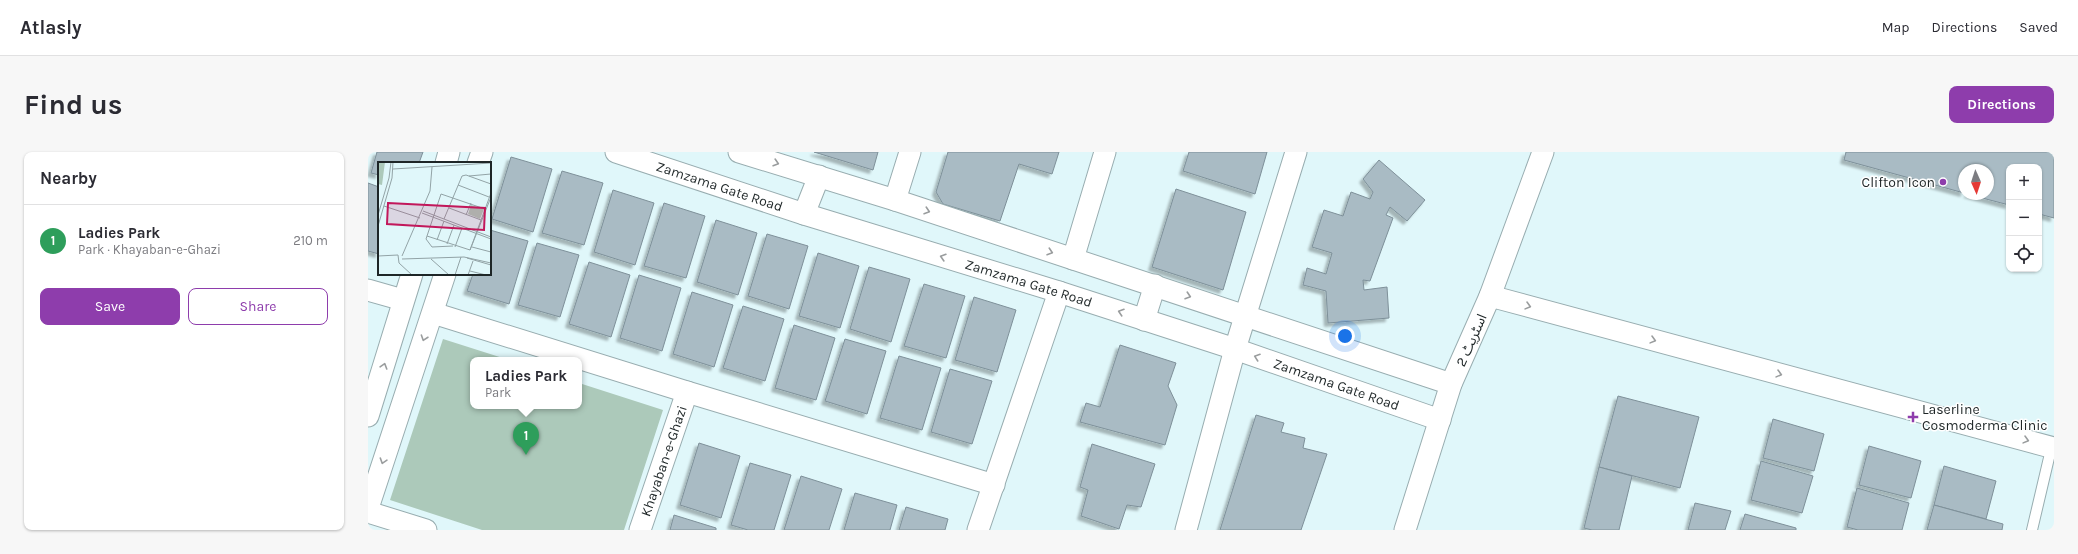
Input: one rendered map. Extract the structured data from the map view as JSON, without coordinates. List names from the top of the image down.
{
  "streets": {
    "street": ["Zamzama Gate Road", "اسٹریٹ 2", "Khayaban-e-Ghazi"]
  },
  "crossings": [
    ["Zamzama Gate Road", "اسٹریٹ 2"]
  ],
  "places": {
    "other": ["Clifton Icon"],
    "health": ["Laserline Cosmoderma Clinic"]
  },
  "north": "bottom",
  "page": {
    "header": "Atlasly",
    "nav": ["Map", "Directions", "Saved"],
    "buttons": [
      "Directions",
      ["Save", "Share"]
    ],
    "title": "Find us",
    "heading": "Nearby",
    "map_buttons": ["+", "−"],
    "list": [
      {
        "mark": "1",
        "name": "Ladies Park",
        "note": "Park · Khayaban-e-Ghazi",
        "value": "210 m"
      }
    ],
    "popup": ["Ladies Park", "Park"],
    "pins": "1"
  }
}
